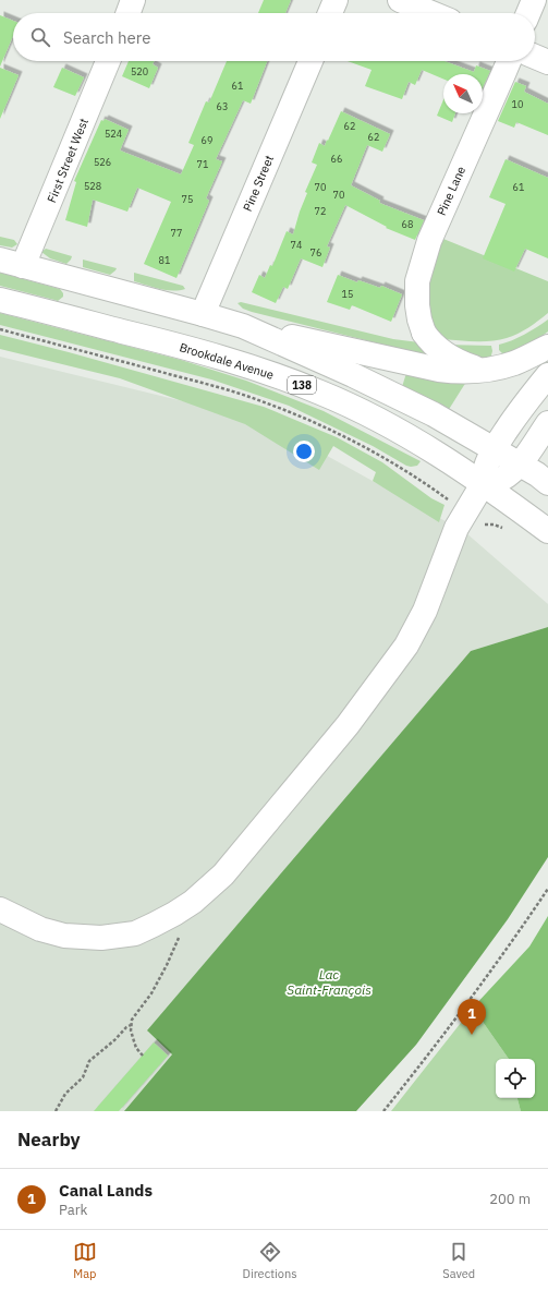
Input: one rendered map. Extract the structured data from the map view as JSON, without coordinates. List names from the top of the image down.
{
  "streets": {
    "main road": [
      "First Street West",
      "Pine Street",
      "Pine Lane",
      "Brookdale Avenue",
      "138"
    ]
  },
  "crossings": [
    ["First Street West", "138"],
    ["Pine Street", "138"]
  ],
  "water": ["Lac Saint-François"],
  "house_numbers": [
    "520",
    "61",
    "10",
    "63",
    "62",
    "524",
    "62",
    "69",
    "66",
    "526",
    "71",
    "528",
    "70",
    "61",
    "70",
    "75",
    "72",
    "68",
    "77",
    "74",
    "76",
    "81",
    "15"
  ],
  "north": "top left",
  "page": {
    "search": "Search here",
    "pins": "1",
    "heading": "Nearby",
    "list": [
      {
        "mark": "1",
        "name": "Canal Lands",
        "note": "Park",
        "value": "200 m"
      }
    ],
    "nav": ["Map", "Directions", "Saved"]
  }
}
